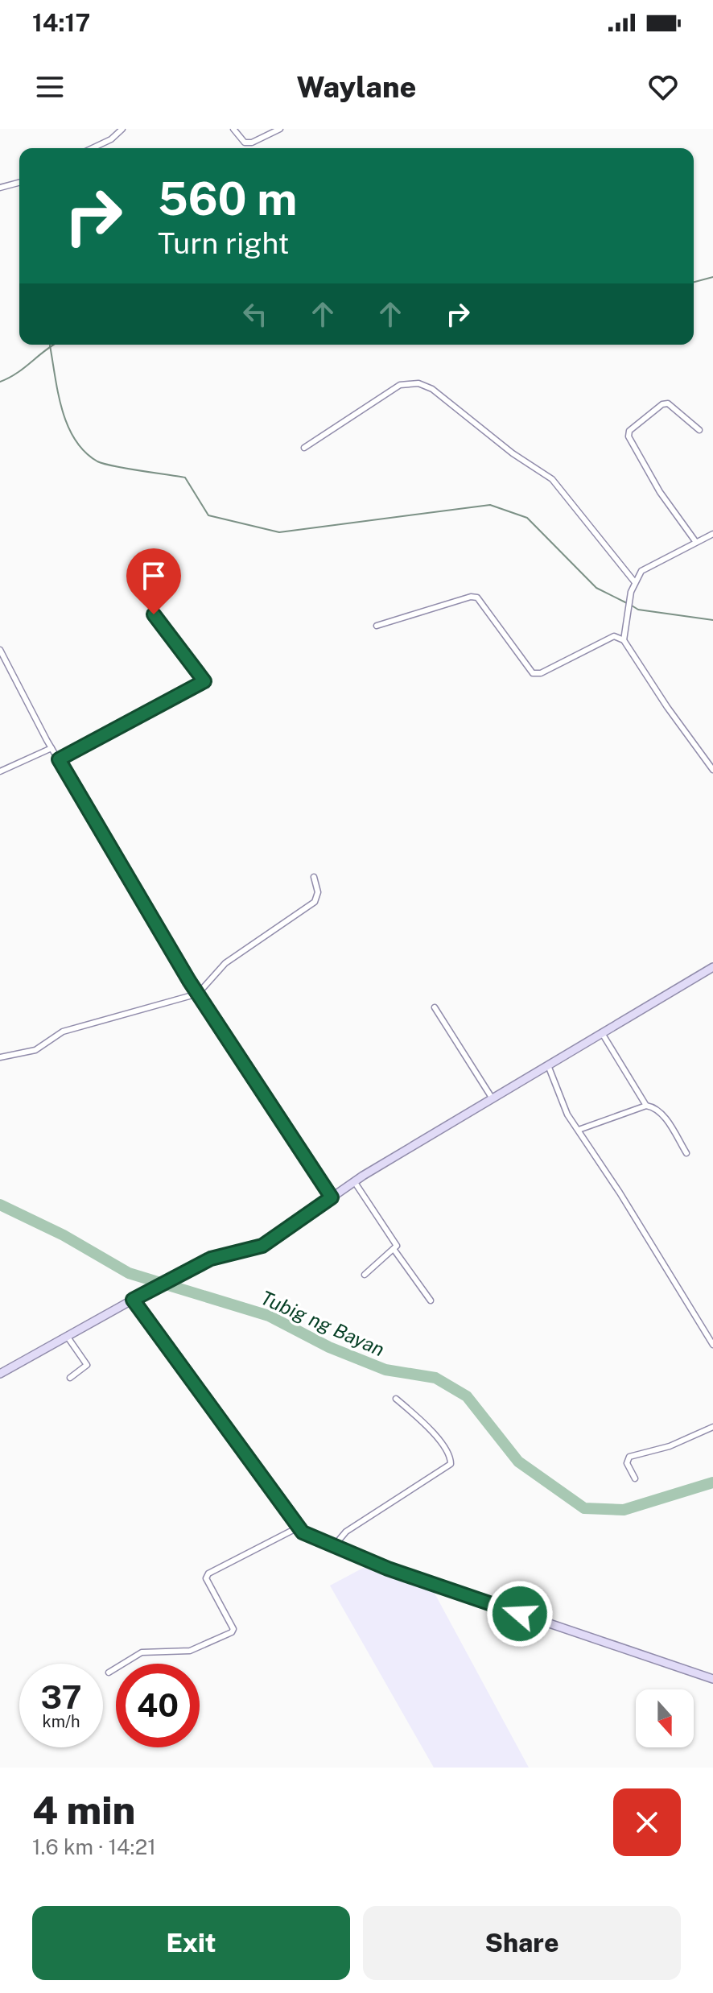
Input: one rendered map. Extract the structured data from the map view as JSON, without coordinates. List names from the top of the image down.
{
  "water": ["Tubig ng Bayan"],
  "north": "bottom",
  "page": {
    "status": "14:17",
    "header": "Waylane",
    "turn": ["560 m", "Turn right"],
    "speed": "37 km/h",
    "limit": "40",
    "heading": ["4 min", "1.6 km · 14:21"],
    "buttons": ["Exit", "Share"]
  }
}
